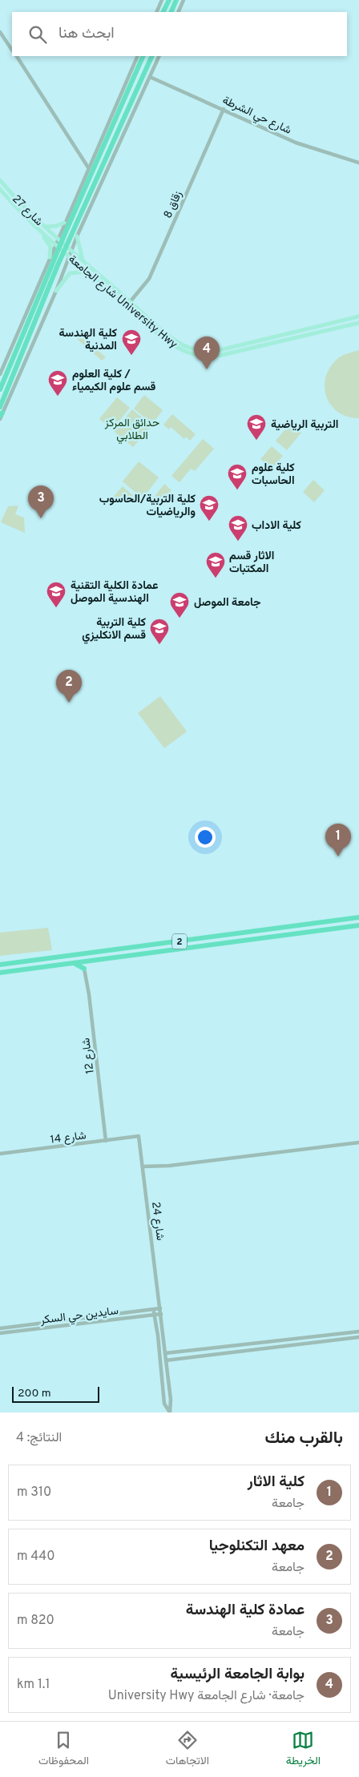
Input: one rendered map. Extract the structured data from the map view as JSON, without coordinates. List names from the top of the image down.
{
  "streets": {
    "highway": ["2"],
    "main road": ["شارع 27", "شارع الجامعة University Hwy"],
    "street": [
      "شارع حي الشرطة",
      "زقاق 8",
      "شارع 12",
      "شارع 14",
      "شارع 24",
      "سايدين حي السكر"
    ]
  },
  "crossings": [
    ["شارع حي الشرطة", "زقاق 8"],
    ["زقاق 8", "شارع الجامعة University Hwy"],
    ["شارع 27", "شارع الجامعة University Hwy"],
    ["شارع 12", "شارع 14"],
    ["شارع 14", "شارع 24"],
    ["شارع 24", "سايدين حي السكر"]
  ],
  "parks": ["حدائق المركز الطلابي"],
  "places": {
    "school or university": [
      "كلية الهندسة المدنية",
      "كلية العلوم / قسم علوم الكيمياء",
      "التربية الرياضية",
      "كلية علوم الحاسبات",
      "كلية التربية/الحاسوب والرياضيات",
      "كلية الاداب",
      "الاثار قسم المكتبات",
      "عمادة الكلية التقنية الهندسية الموصل",
      "جامعة الموصل",
      "كلية التربية قسم الانكليزي"
    ]
  },
  "scale_bar": "200 m",
  "page": {
    "search": "ابحث هنا",
    "pins": [
      "4",
      "3",
      "2",
      "1"
    ],
    "scale": "200 m",
    "heading": ["بالقرب منك", "النتائج: 4"],
    "list": [
      {
        "mark": "1",
        "name": "كلية الاثار",
        "note": "جامعة",
        "value": "310 m"
      },
      {
        "mark": "2",
        "name": "معهد التكنلوجيا",
        "note": "جامعة",
        "value": "440 m"
      },
      {
        "mark": "3",
        "name": "عمادة كلية الهندسة",
        "note": "جامعة",
        "value": "820 m"
      },
      {
        "mark": "4",
        "name": "بوابة الجامعة الرئيسية",
        "note": "جامعة · شارع الجامعة University Hwy",
        "value": "1.1 km"
      }
    ],
    "nav": ["الخريطة", "الاتجاهات", "المحفوظات"]
  }
}
